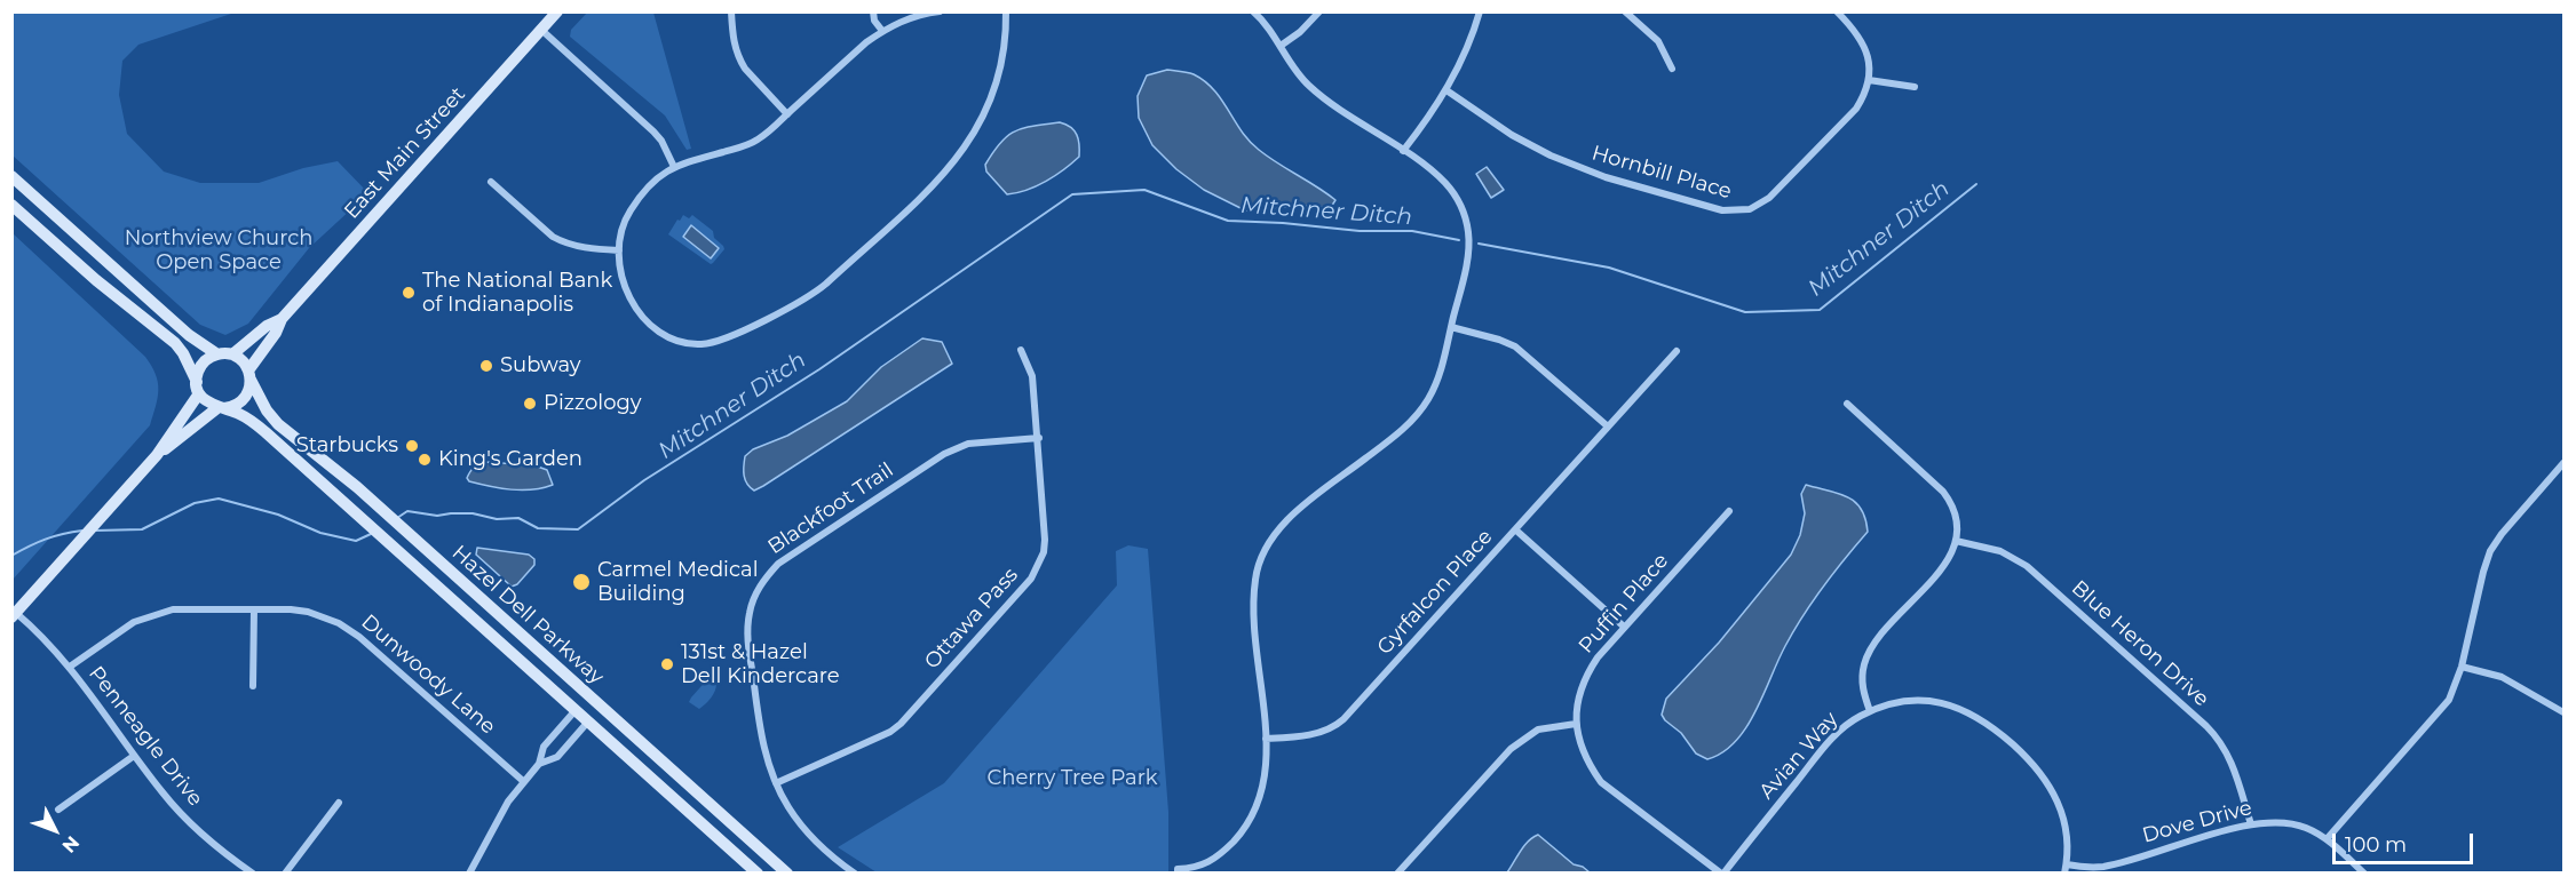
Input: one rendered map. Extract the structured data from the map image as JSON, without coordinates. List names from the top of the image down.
{
  "streets": {
    "main road": ["East Main Street", "Hazel Dell Parkway"],
    "street": [
      "Hornbill Place",
      "Blackfoot Trail",
      "Gyrfalcon Place",
      "Puffin Place",
      "Ottawa Pass",
      "Blue Heron Drive",
      "Dunwoody Lane",
      "Penneagle Drive",
      "Avian Way",
      "Dove Drive"
    ]
  },
  "crossings": [
    ["East Main Street", "Hazel Dell Parkway"],
    ["Blackfoot Trail", "Ottawa Pass"],
    ["Puffin Place", "Avian Way"],
    ["Blue Heron Drive", "Dove Drive"],
    ["Dunwoody Lane", "Penneagle Drive"],
    ["Avian Way", "Dove Drive"]
  ],
  "water": ["Mitchner Ditch"],
  "parks": ["Northview Church Open Space", "Cherry Tree Park"],
  "places": [
    "The National Bank of Indianapolis",
    "Subway",
    "Pizzology",
    "Starbucks",
    "King's Garden",
    "Carmel Medical Building",
    "131st & Hazel Dell Kindercare"
  ],
  "scale_bar": "100 m",
  "north": "bottom right"
}
